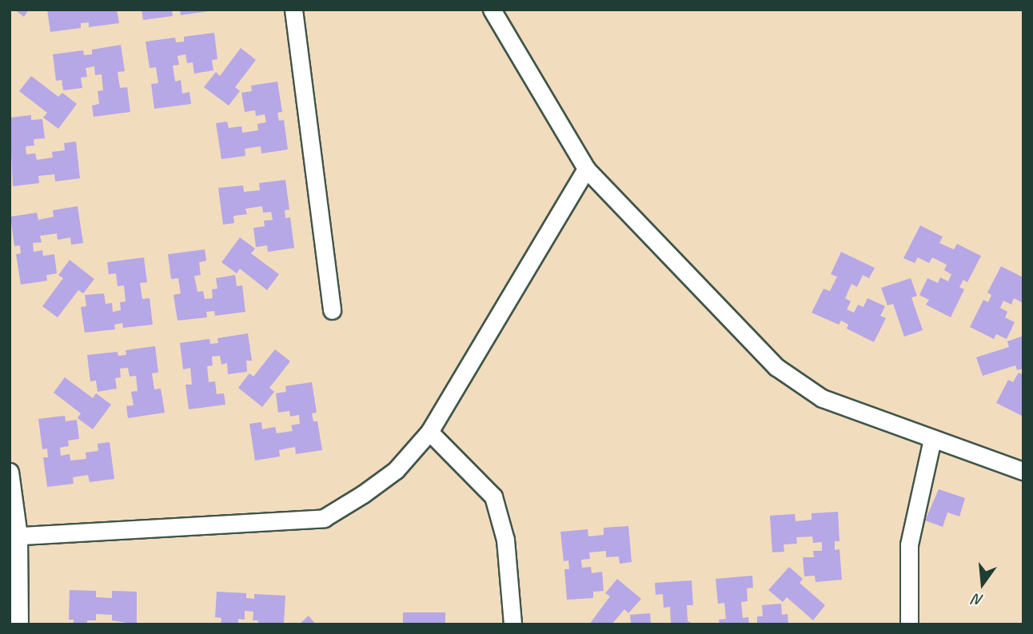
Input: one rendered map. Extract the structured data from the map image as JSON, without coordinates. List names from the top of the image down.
{
  "north": "bottom"
}
